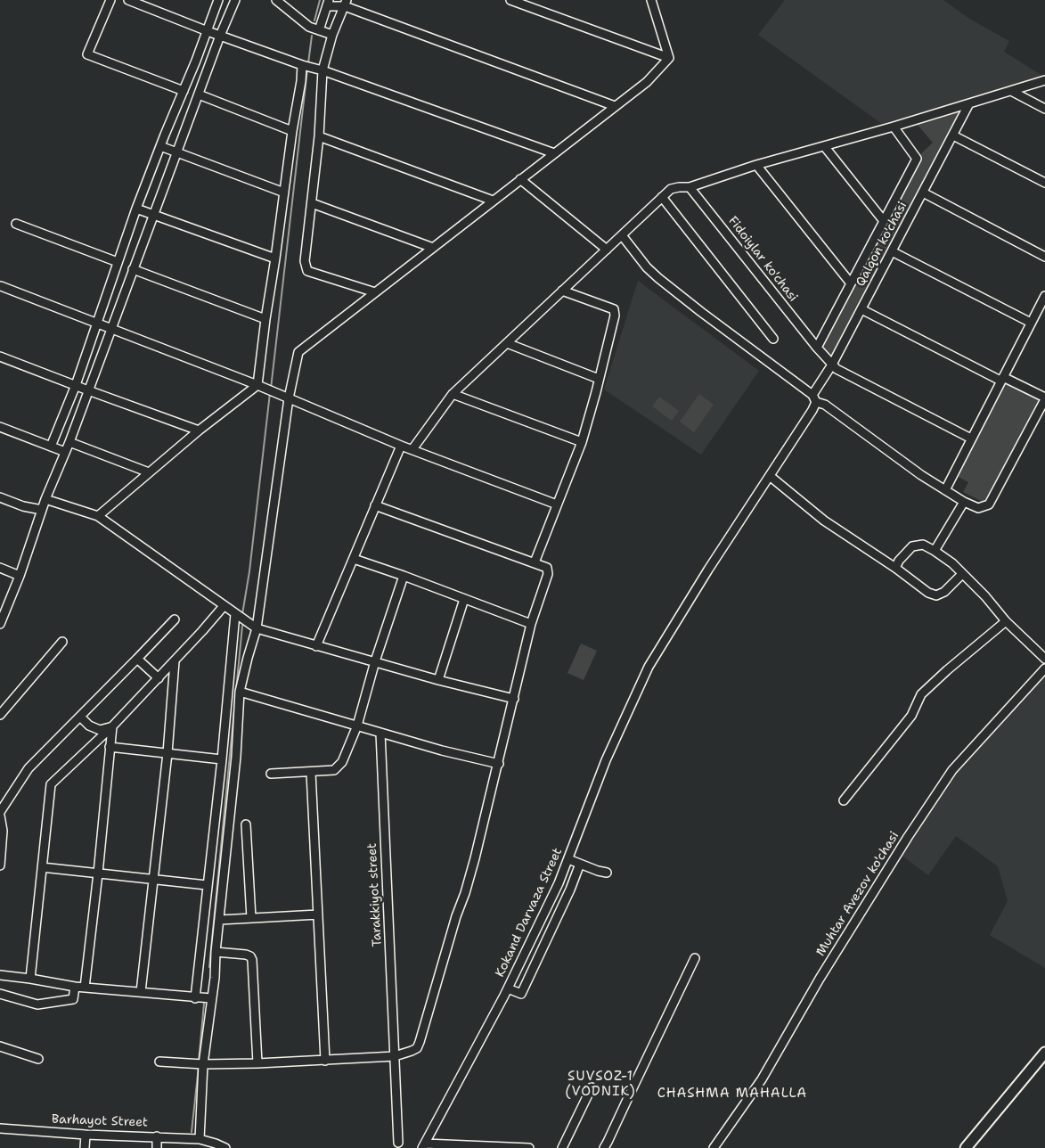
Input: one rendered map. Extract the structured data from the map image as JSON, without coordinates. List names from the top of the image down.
{
  "streets": {
    "street": [
      "Qalqon ko'chasi",
      "Fidoiylar ko'chasi",
      "Muhtar Avezov ko'chasi",
      "Tarakkiyot street",
      "Kokand Darvaza Street",
      "Barhayot Street"
    ]
  },
  "crossings": [
    ["Qalqon ko'chasi", "Fidoiylar ko'chasi"],
    ["Qalqon ko'chasi", "Kokand Darvaza Street"]
  ],
  "districts": ["SUVSOZ-1 (VODNIK)", "CHASHMA MAHALLA"]
}
